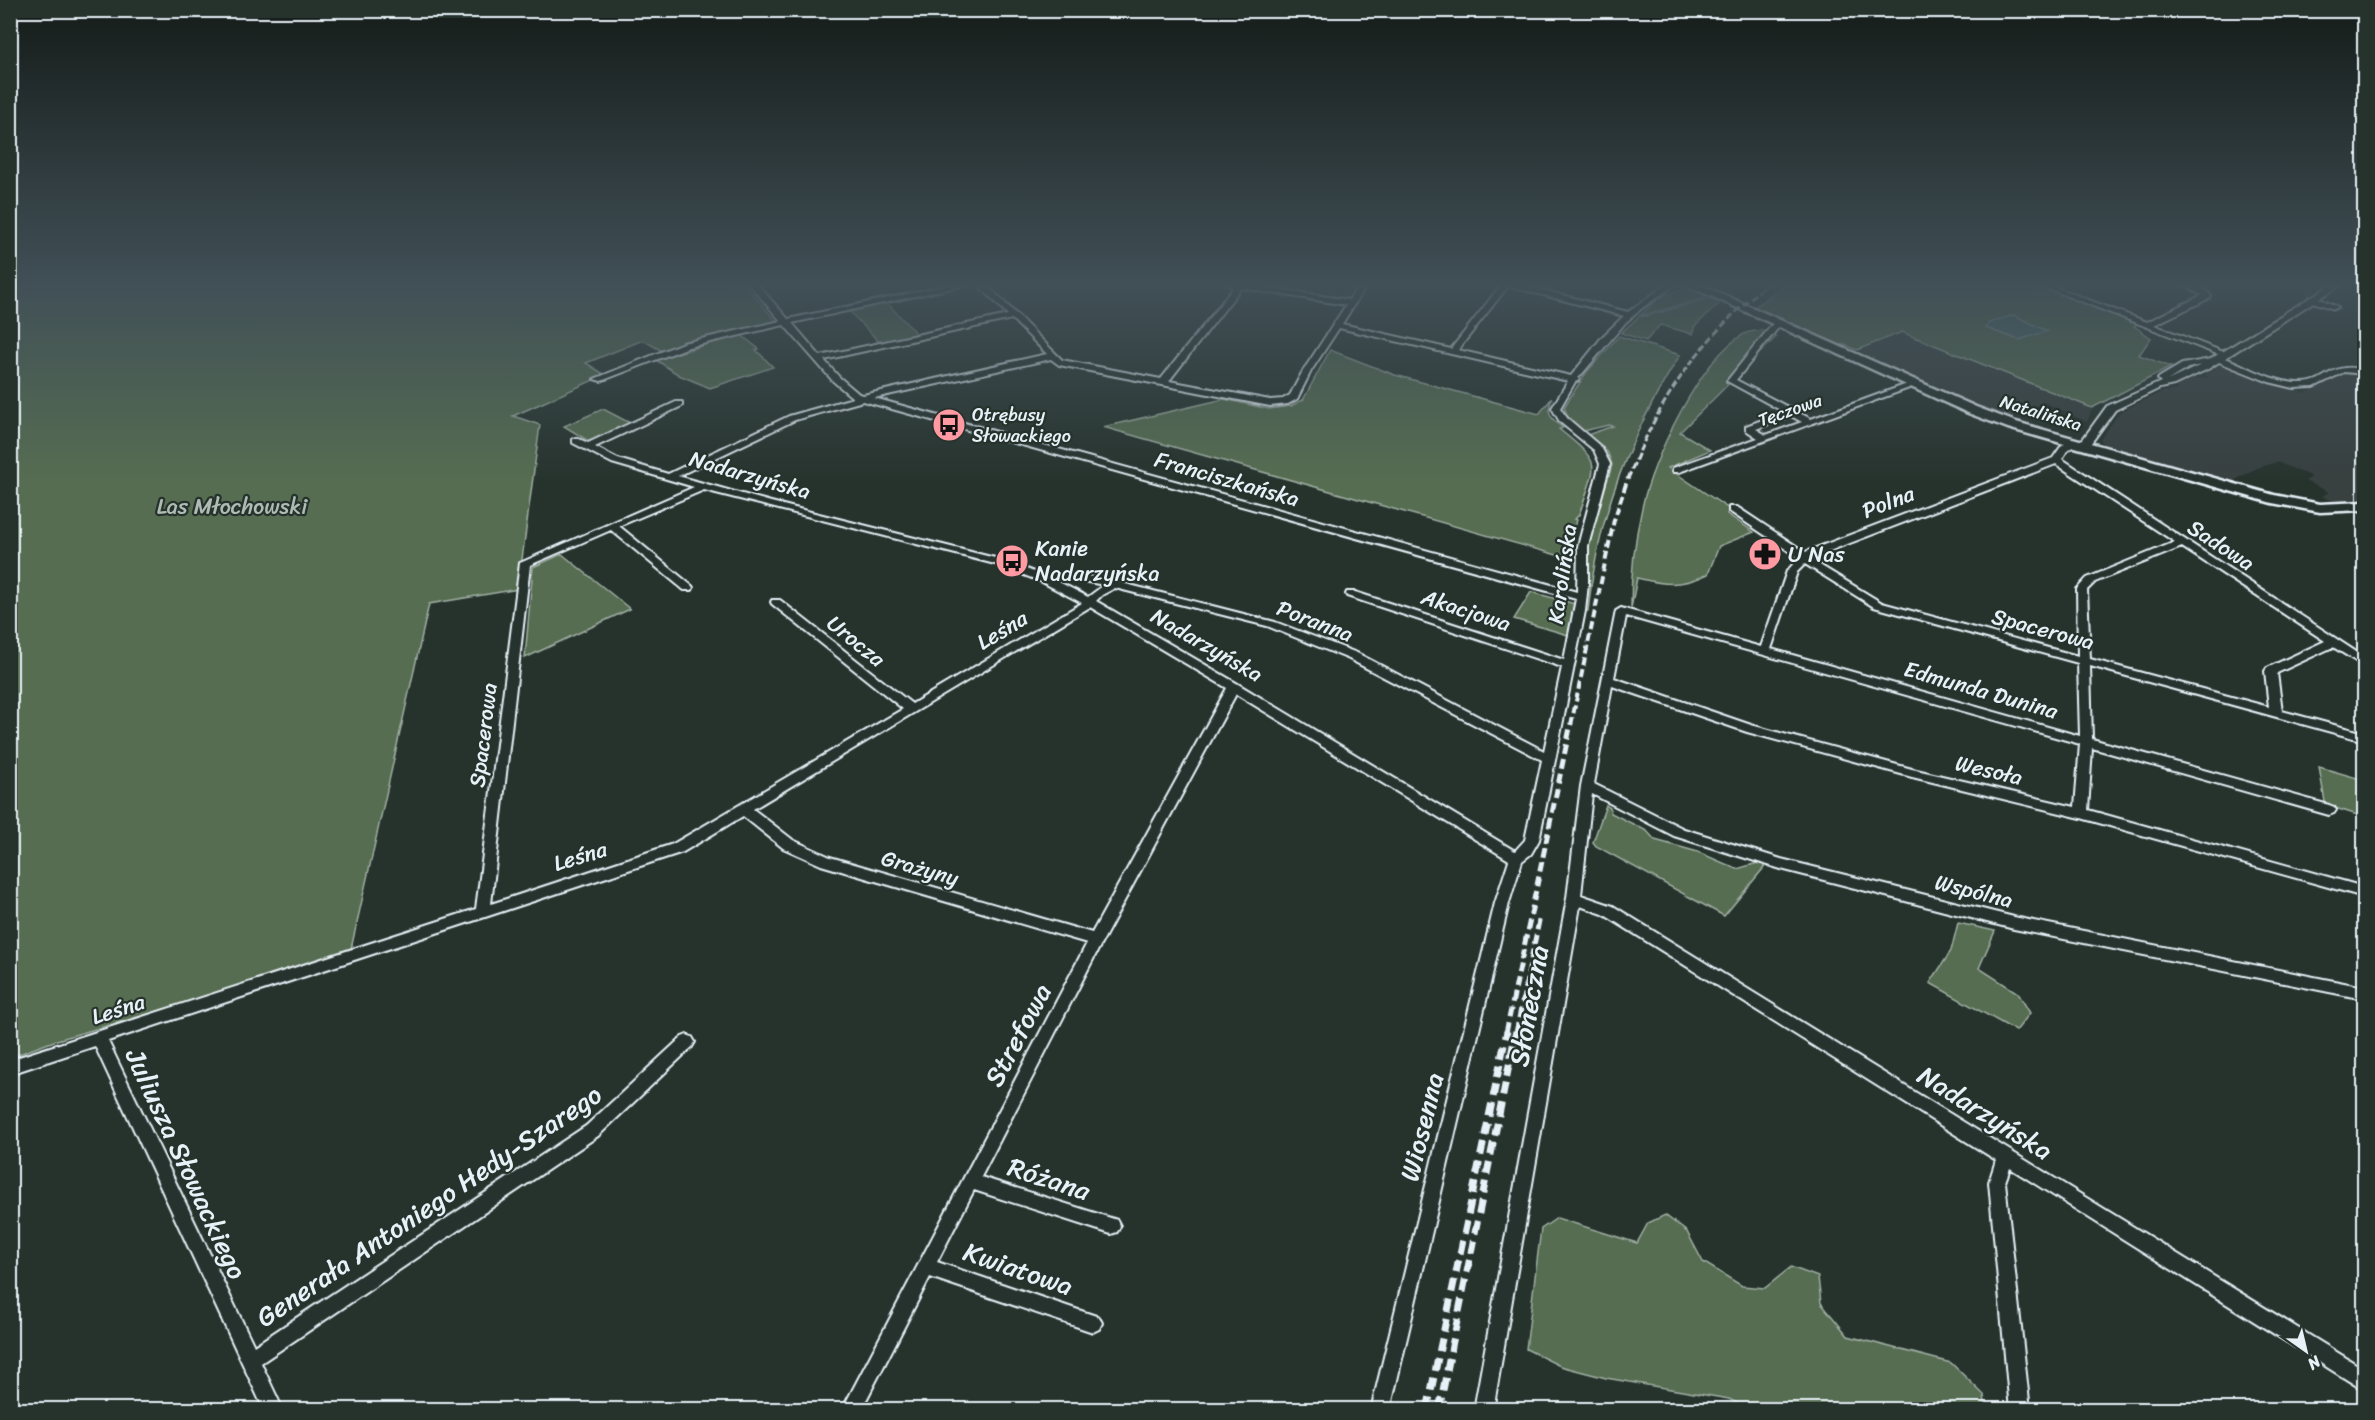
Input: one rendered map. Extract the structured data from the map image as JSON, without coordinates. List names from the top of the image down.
{
  "streets": {
    "main road": ["Natalińska"],
    "street": [
      "Tęczowa",
      "Nadarzyńska",
      "Franciszkańska",
      "Polna",
      "Sadowa",
      "Karolińska",
      "Akacjowa",
      "Poranna",
      "Spacerowa",
      "Leśna",
      "Urocza",
      "Edmunda Dunina",
      "Wesoła",
      "Grażyny",
      "Wspólna",
      "Słoneczna",
      "Strefowa",
      "Wiosenna",
      "Juliusza Słowackiego",
      "Różana",
      "Generała Antoniego Hedy-Szarego",
      "Kwiatowa"
    ]
  },
  "crossings": [
    ["Tęczowa", "Natalińska"],
    ["Natalińska", "Polna"],
    ["Nadarzyńska", "Karolińska"],
    ["Nadarzyńska", "Poranna"],
    ["Nadarzyńska", "Leśna"],
    ["Nadarzyńska", "Słoneczna"],
    ["Nadarzyńska", "Strefowa"],
    ["Nadarzyńska", "Wiosenna"],
    ["Franciszkańska", "Karolińska"],
    ["Polna", "Sadowa"],
    ["Polna", "Spacerowa"],
    ["Karolińska", "Akacjowa"],
    ["Karolińska", "Poranna"],
    ["Karolińska", "Wiosenna"],
    ["Poranna", "Leśna"],
    ["Spacerowa", "Leśna"],
    ["Leśna", "Urocza"],
    ["Leśna", "Grażyny"],
    ["Leśna", "Juliusza Słowackiego"],
    ["Edmunda Dunina", "Słoneczna"],
    ["Wesoła", "Słoneczna"],
    ["Grażyny", "Strefowa"],
    ["Wspólna", "Słoneczna"],
    ["Strefowa", "Różana"],
    ["Strefowa", "Kwiatowa"],
    ["Juliusza Słowackiego", "Generała Antoniego Hedy-Szarego"]
  ],
  "parks": ["Las Młochowski"],
  "places": {
    "bus stop": ["Otrębusy Słowackiego", "Kanie Nadarzyńska"],
    "pharmacy": ["U Nas"]
  },
  "north": "bottom right"
}
